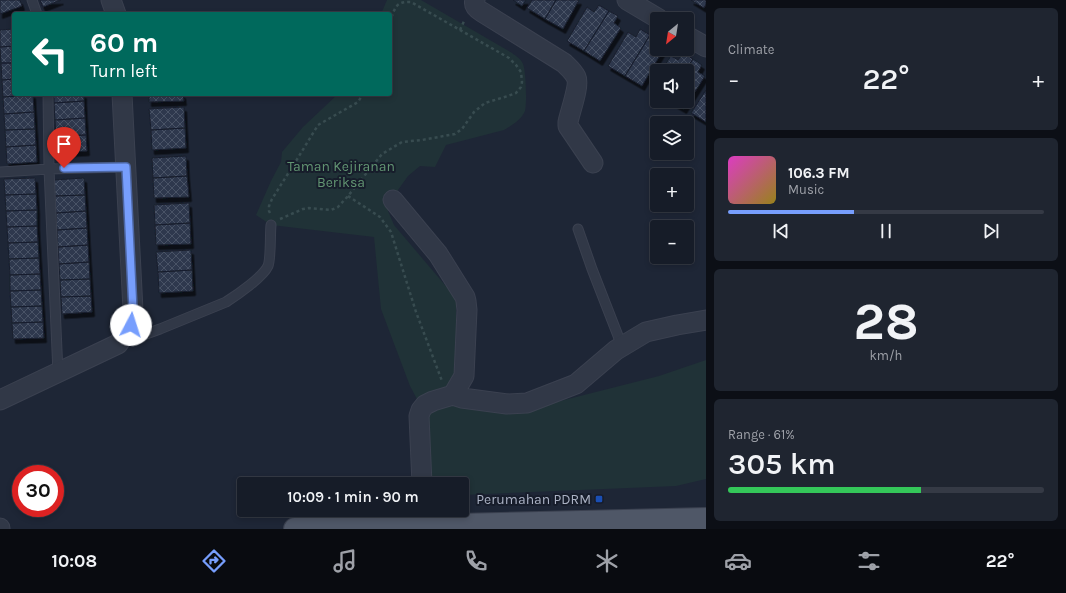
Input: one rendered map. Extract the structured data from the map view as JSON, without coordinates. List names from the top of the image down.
{
  "parks": ["Taman Kejiranan Beriksa"],
  "places": {
    "transit": ["Perumahan PDRM"]
  },
  "north": "bottom left",
  "page": {
    "tile": [
      "Climate",
      ["28", "km/h"],
      ["Range · 61%", "305 km"]
    ],
    "map_buttons": ["+", "−"],
    "turn": ["60 m", "Turn left"],
    "heat": ["−", "22°", "+"],
    "song": ["106.3 FM", "Music"],
    "limit": "30",
    "trip": "10:09 · 1 min · 90 m",
    "tabs": ["10:08", "22°"]
  }
}
